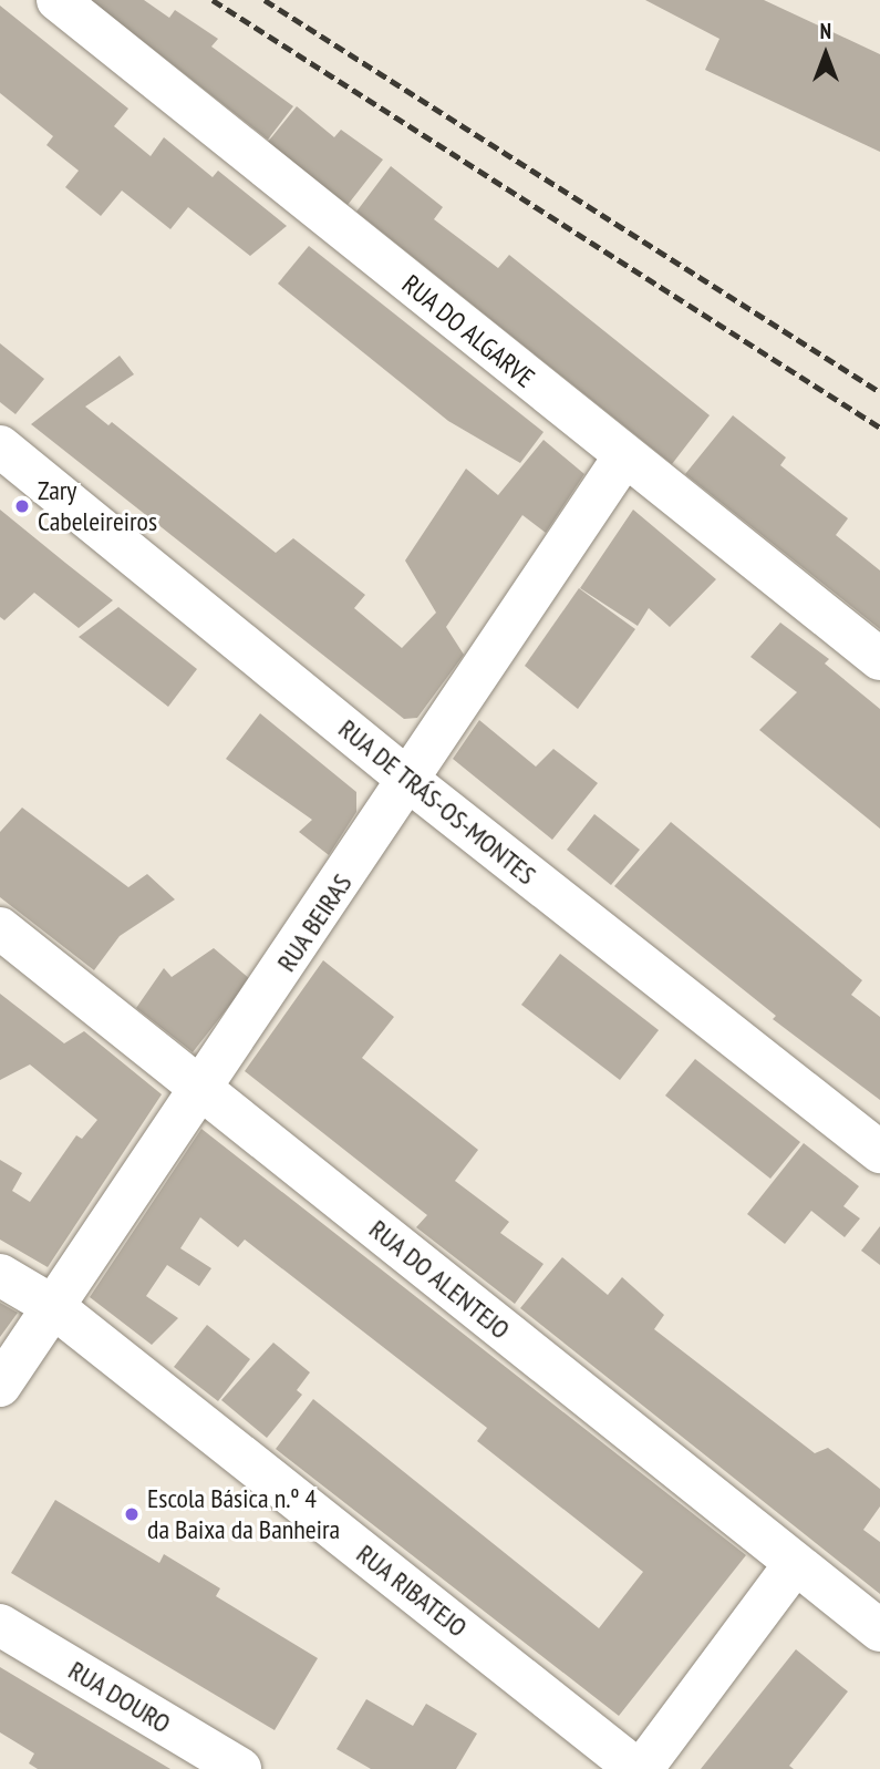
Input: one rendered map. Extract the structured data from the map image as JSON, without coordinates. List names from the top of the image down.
{
  "streets": {
    "street": [
      "RUA DO ALGARVE",
      "RUA DE TRÁS-OS-MONTES",
      "RUA BEIRAS",
      "RUA DO ALENTEJO",
      "RUA RIBATEJO",
      "RUA DOURO"
    ]
  },
  "crossings": [
    ["RUA DO ALGARVE", "RUA BEIRAS"],
    ["RUA DE TRÁS-OS-MONTES", "RUA BEIRAS"],
    ["RUA BEIRAS", "RUA DO ALENTEJO"],
    ["RUA BEIRAS", "RUA RIBATEJO"]
  ],
  "places": ["Zary Cabeleireiros", "Escola Básica n.º 4 da Baixa da Banheira"],
  "north": "top"
}
